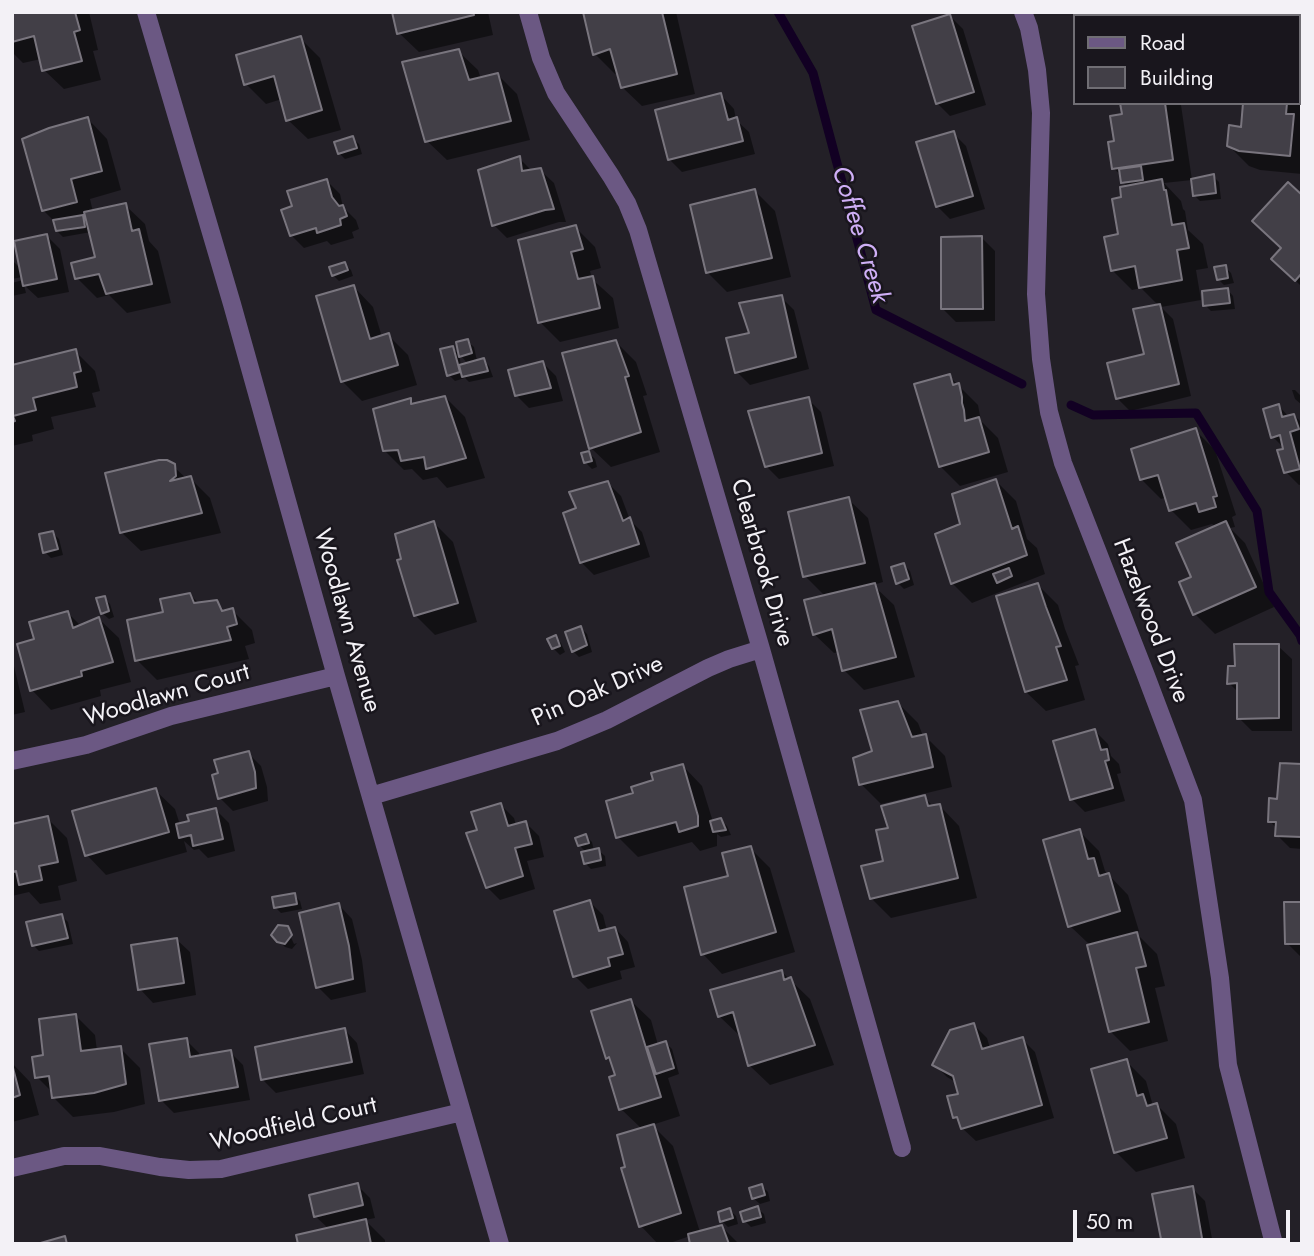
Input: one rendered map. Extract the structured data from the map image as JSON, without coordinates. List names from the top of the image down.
{
  "streets": {
    "street": [
      "Clearbrook Drive",
      "Woodlawn Avenue",
      "Hazelwood Drive",
      "Pin Oak Drive",
      "Woodlawn Court",
      "Woodfield Court"
    ]
  },
  "crossings": [
    ["Clearbrook Drive", "Pin Oak Drive"],
    ["Woodlawn Avenue", "Pin Oak Drive"],
    ["Woodlawn Avenue", "Woodlawn Court"],
    ["Woodlawn Avenue", "Woodfield Court"]
  ],
  "water": ["Coffee Creek"],
  "legend": ["Road", "Building"],
  "scale_bar": "50 m"
}
